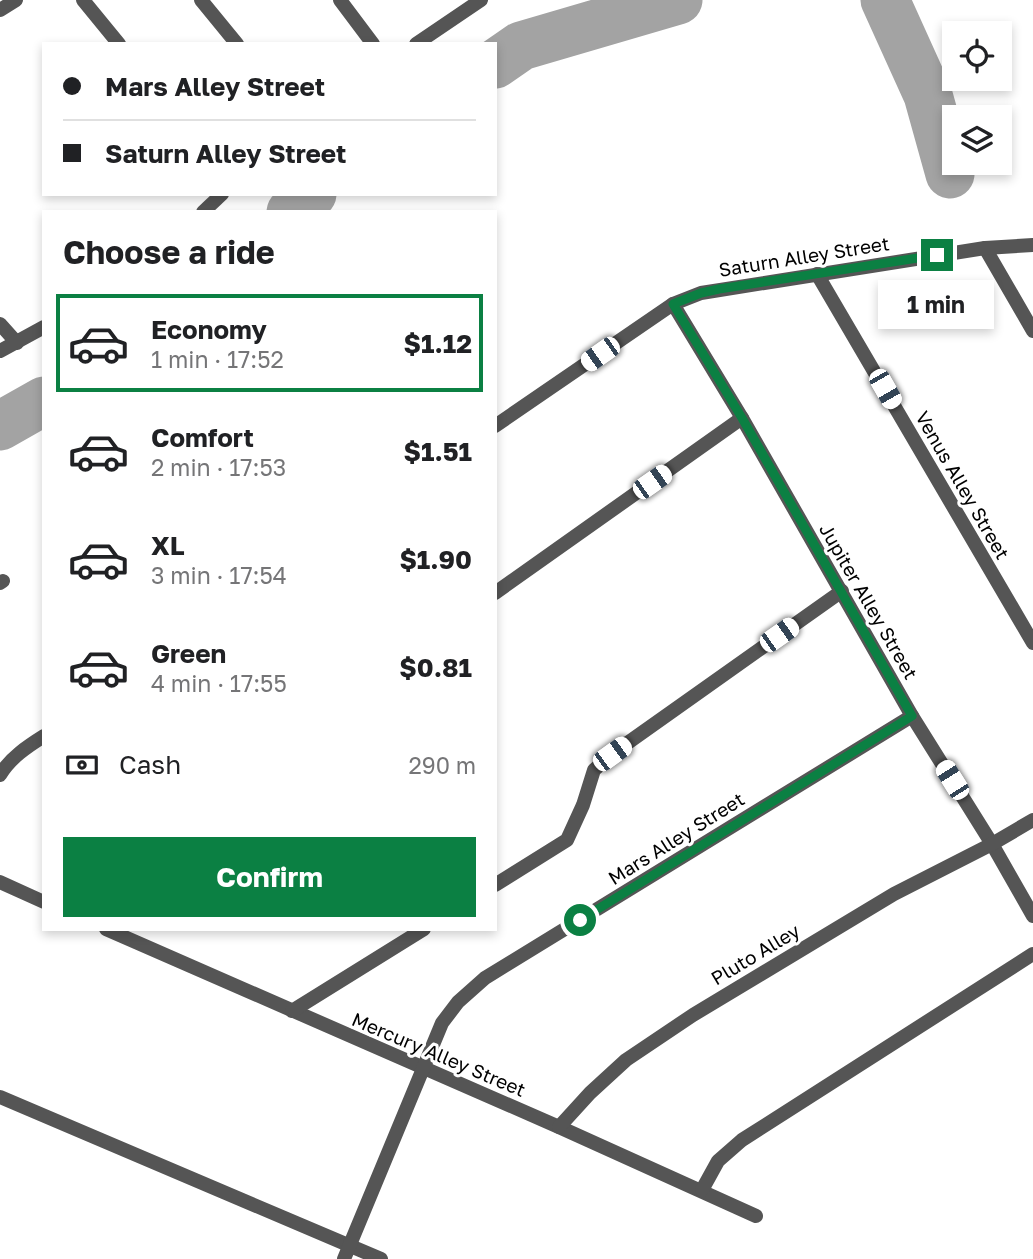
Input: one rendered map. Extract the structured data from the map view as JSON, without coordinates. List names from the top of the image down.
{
  "streets": {
    "street": [
      "Saturn Alley Street",
      "Venus Alley Street",
      "Jupiter Alley Street",
      "Mars Alley Street",
      "Pluto Alley",
      "Mercury Alley Street"
    ]
  },
  "crossings": [
    ["Saturn Alley Street", "Venus Alley Street"],
    ["Saturn Alley Street", "Jupiter Alley Street"],
    ["Jupiter Alley Street", "Mars Alley Street"],
    ["Jupiter Alley Street", "Pluto Alley"],
    ["Mars Alley Street", "Mercury Alley Street"],
    ["Pluto Alley", "Mercury Alley Street"]
  ],
  "page": {
    "banner": ["Mars Alley Street", "Saturn Alley Street"],
    "heading": "Choose a ride",
    "bubble": "1 min",
    "list": [
      {
        "name": "Economy",
        "note": "1 min · 17:52",
        "value": "$1.12"
      },
      {
        "name": "Comfort",
        "note": "2 min · 17:53",
        "value": "$1.51"
      },
      {
        "name": "XL",
        "note": "3 min · 17:54",
        "value": "$1.90"
      },
      {
        "name": "Green",
        "note": "4 min · 17:55",
        "value": "$0.81"
      }
    ],
    "pay": ["Cash", "290 m"],
    "buttons": "Confirm"
  }
}
